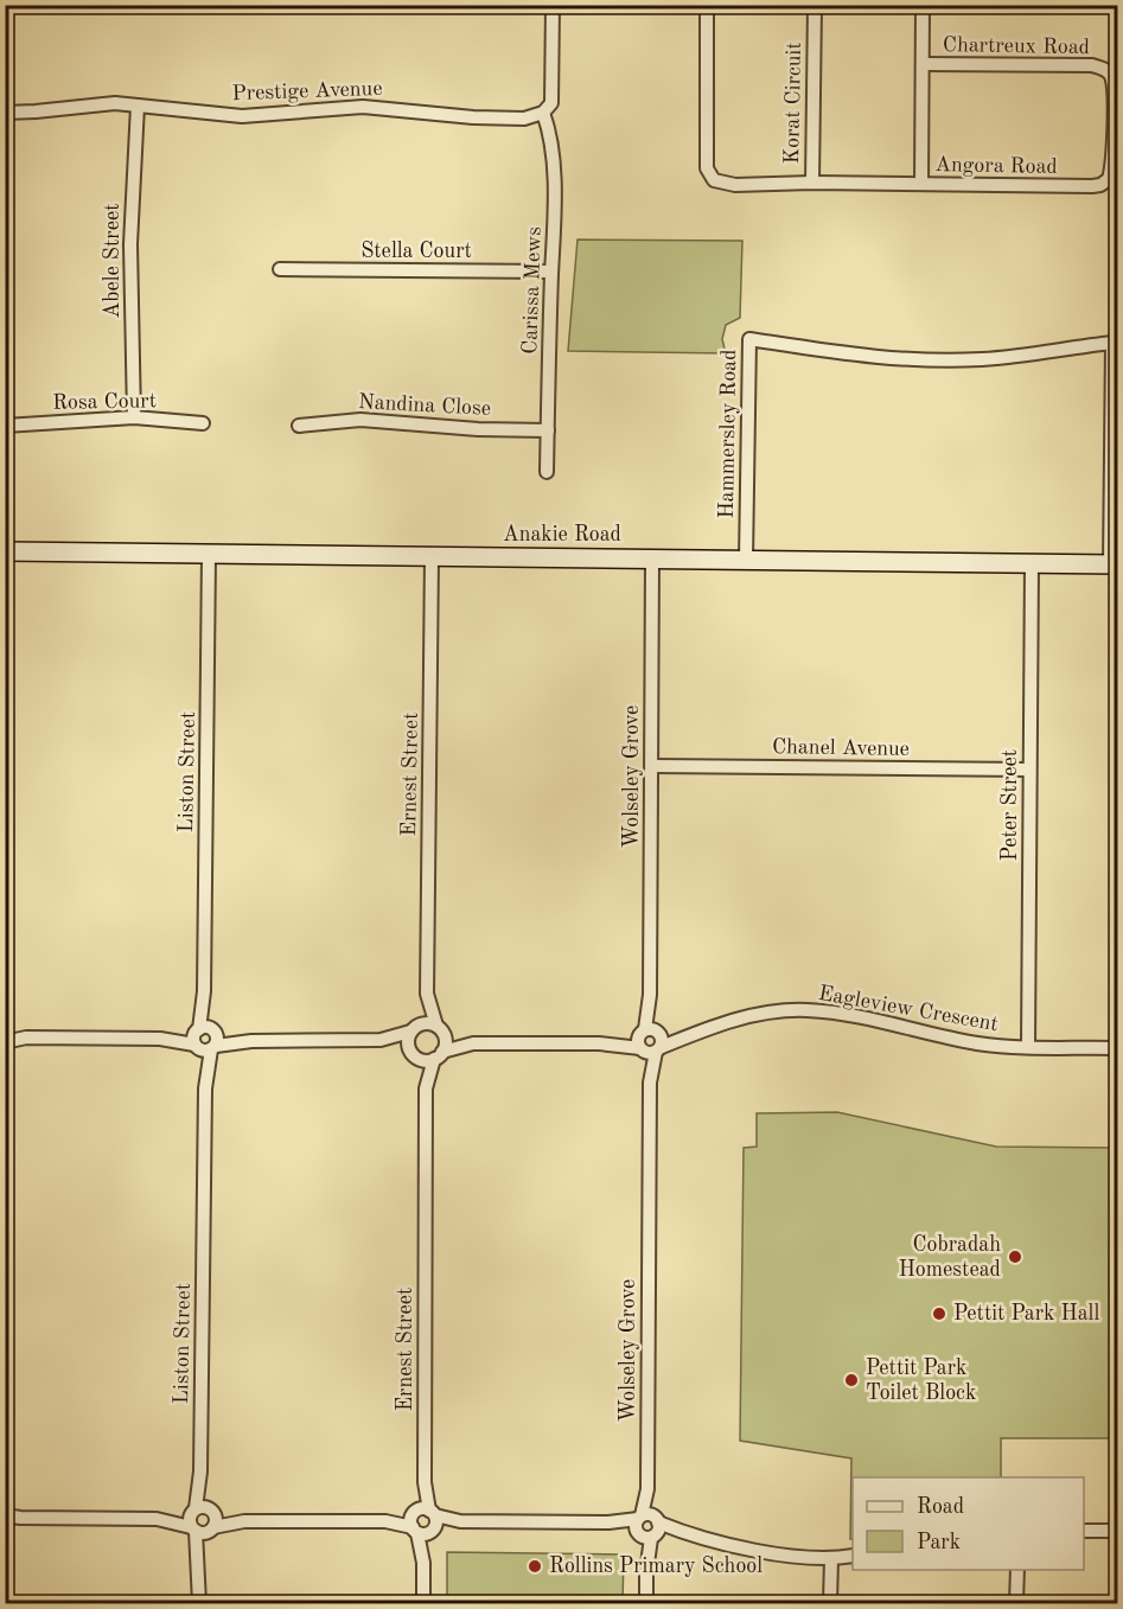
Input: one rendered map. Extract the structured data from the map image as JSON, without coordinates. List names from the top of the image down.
{
  "streets": {
    "main road": ["Anakie Road"],
    "street": [
      "Chartreux Road",
      "Prestige Avenue",
      "Korat Circuit",
      "Angora Road",
      "Stella Court",
      "Abele Street",
      "Carissa Mews",
      "Rosa Court",
      "Nandina Close",
      "Hammersley Road",
      "Chanel Avenue",
      "Liston Street",
      "Ernest Street",
      "Wolseley Grove",
      "Peter Street",
      "Eagleview Crescent"
    ]
  },
  "crossings": [
    ["Chartreux Road", "Angora Road"],
    ["Prestige Avenue", "Abele Street"],
    ["Prestige Avenue", "Carissa Mews"],
    ["Korat Circuit", "Angora Road"],
    ["Stella Court", "Carissa Mews"],
    ["Abele Street", "Rosa Court"],
    ["Carissa Mews", "Nandina Close"],
    ["Hammersley Road", "Anakie Road"],
    ["Anakie Road", "Liston Street"],
    ["Anakie Road", "Ernest Street"],
    ["Anakie Road", "Wolseley Grove"],
    ["Anakie Road", "Peter Street"],
    ["Chanel Avenue", "Wolseley Grove"],
    ["Chanel Avenue", "Peter Street"],
    ["Ernest Street", "Eagleview Crescent"],
    ["Wolseley Grove", "Eagleview Crescent"],
    ["Peter Street", "Eagleview Crescent"]
  ],
  "places": [
    "Cobradah Homestead",
    "Pettit Park Hall",
    "Pettit Park Toilet Block",
    "Rollins Primary School"
  ],
  "legend": ["Road", "Park"]
}
